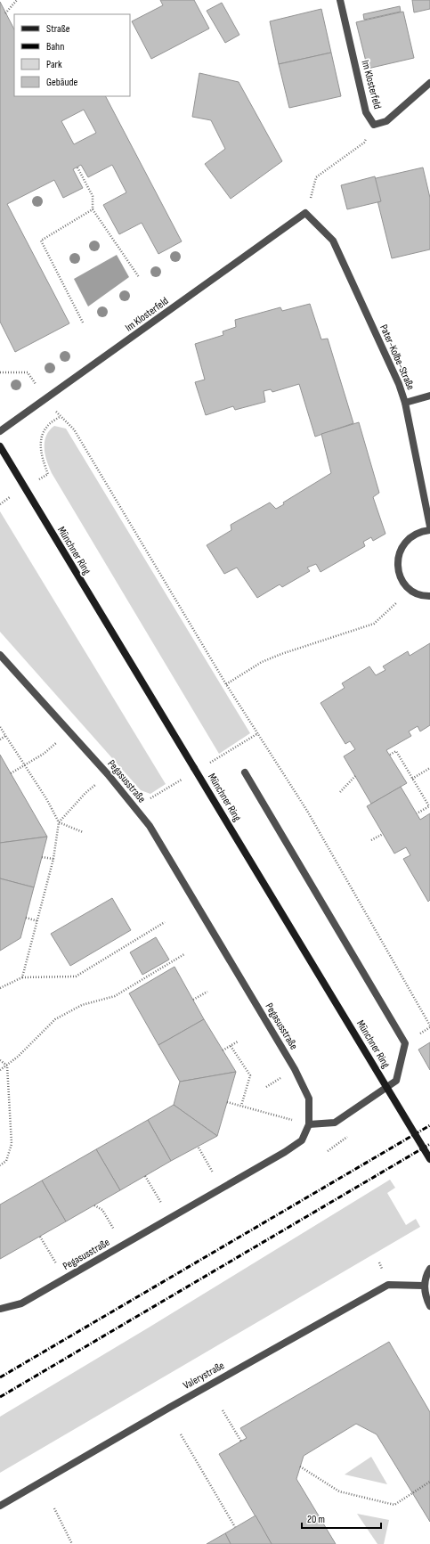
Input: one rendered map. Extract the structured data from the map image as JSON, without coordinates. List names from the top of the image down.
{
  "streets": {
    "main road": ["Münchner Ring"],
    "street": [
      "Im Klosterfeld",
      "Pater-Kolbe-Straße",
      "Pegasusstraße",
      "Valerystraße"
    ]
  },
  "crossings": [
    ["Im Klosterfeld", "Pater-Kolbe-Straße"]
  ],
  "legend": [
    "Straße",
    "Bahn",
    "Park",
    "Gebäude"
  ],
  "scale_bar": "20 m"
}
